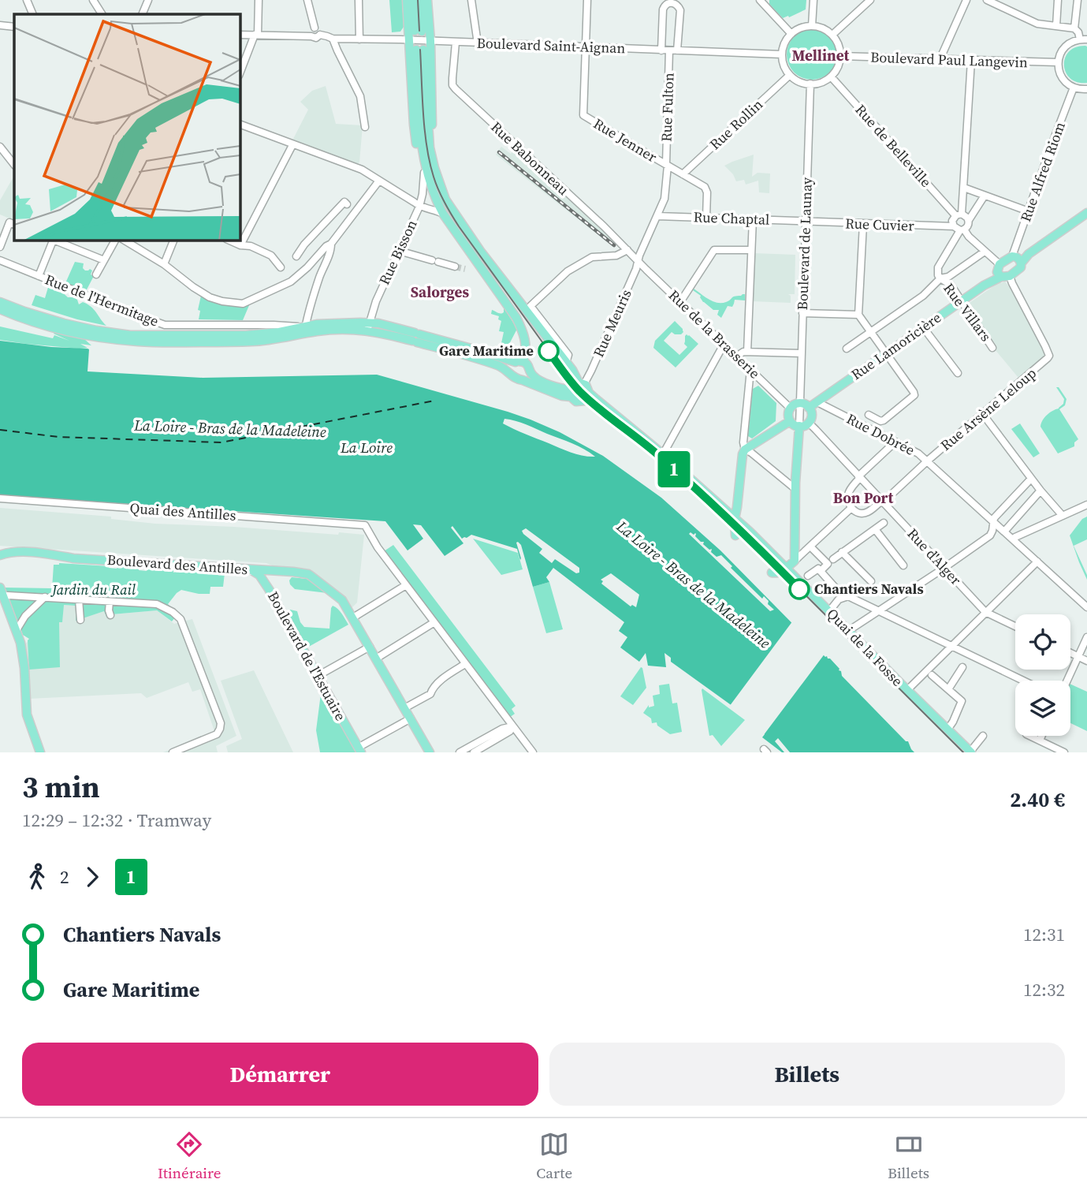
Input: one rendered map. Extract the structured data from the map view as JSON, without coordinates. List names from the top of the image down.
{
  "streets": {
    "main road": [
      "Rue Lamoricière",
      "Boulevard des Antilles",
      "Quai de la Fosse",
      "Boulevard de l'Estuaire"
    ],
    "street": [
      "Boulevard Saint-Aignan",
      "Boulevard Paul Langevin",
      "Rue Fulton",
      "Rue Rollin",
      "Rue Jenner",
      "Rue de Belleville",
      "Rue Babonneau",
      "Rue Alfred Riom",
      "Rue Chaptal",
      "Rue Cuvier",
      "Boulevard de Launay",
      "Rue Bisson",
      "Rue de l'Hermitage",
      "Rue Villars",
      "Rue Meuris",
      "Rue de la Brasserie",
      "Rue Arsène Leloup",
      "Rue Dobrée",
      "Quai des Antilles",
      "Rue d'Alger"
    ]
  },
  "crossings": [
    ["Boulevard Saint-Aignan", "Boulevard Paul Langevin"],
    ["Boulevard Saint-Aignan", "Rue Fulton"],
    ["Boulevard Saint-Aignan", "Rue Rollin"],
    ["Boulevard Saint-Aignan", "Rue Jenner"],
    ["Boulevard Saint-Aignan", "Rue de Belleville"],
    ["Boulevard Saint-Aignan", "Rue Babonneau"],
    ["Boulevard Saint-Aignan", "Boulevard de Launay"],
    ["Boulevard Paul Langevin", "Rue Rollin"],
    ["Boulevard Paul Langevin", "Rue de Belleville"],
    ["Boulevard Paul Langevin", "Boulevard de Launay"],
    ["Rue Fulton", "Rue Jenner"],
    ["Rue Fulton", "Rue Chaptal"],
    ["Rue Fulton", "Rue Meuris"],
    ["Rue Rollin", "Rue Jenner"],
    ["Rue Rollin", "Rue de Belleville"],
    ["Rue Rollin", "Boulevard de Launay"],
    ["Rue Jenner", "Rue Chaptal"],
    ["Rue de Belleville", "Rue Cuvier"],
    ["Rue de Belleville", "Boulevard de Launay"],
    ["Rue Babonneau", "Rue Meuris"],
    ["Rue Babonneau", "Rue de la Brasserie"],
    ["Rue Chaptal", "Rue Cuvier"],
    ["Rue Chaptal", "Boulevard de Launay"],
    ["Rue Chaptal", "Rue Meuris"],
    ["Rue Cuvier", "Boulevard de Launay"],
    ["Rue Villars", "Rue Lamoricière"],
    ["Rue Meuris", "Rue de la Brasserie"],
    ["Rue Meuris", "Quai de la Fosse"],
    ["Rue Lamoricière", "Rue Arsène Leloup"],
    ["Rue Lamoricière", "Rue Dobrée"],
    ["Rue Arsène Leloup", "Rue Dobrée"],
    ["Rue Arsène Leloup", "Rue d'Alger"],
    ["Boulevard des Antilles", "Boulevard de l'Estuaire"]
  ],
  "districts": ["Mellinet", "Salorges", "Bon Port"],
  "water": ["La Loire - Bras de la Madeleine", "La Loire"],
  "parks": ["Jardin du Rail"],
  "places": ["Gare Maritime", "Chantiers Navals"],
  "lines": ["tram line 1"],
  "page": {
    "on_map": "1",
    "heading": ["3 min", "12:29 – 12:32 · Tramway", "2.40 €"],
    "legs": ["2", "1"],
    "list": [
      {
        "name": "Chantiers Navals",
        "value": "12:31"
      },
      {
        "name": "Gare Maritime",
        "value": "12:32"
      }
    ],
    "buttons": ["Démarrer", "Billets"],
    "tabs": ["Itinéraire", "Carte", "Billets"]
  }
}
